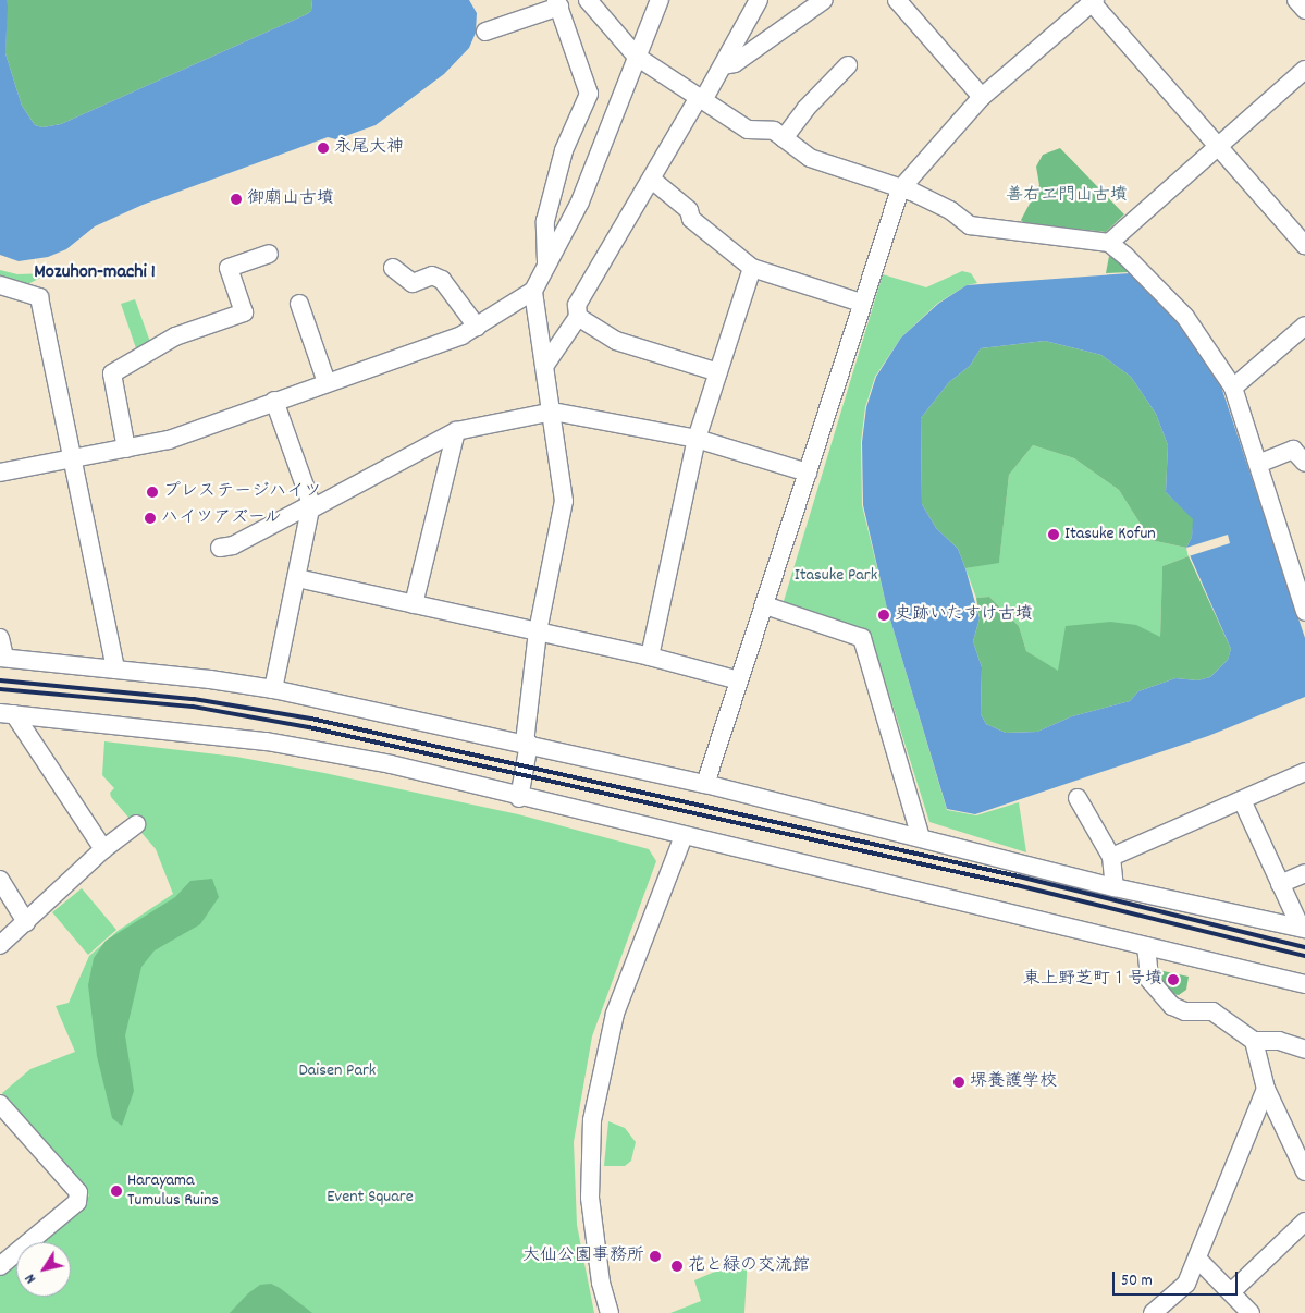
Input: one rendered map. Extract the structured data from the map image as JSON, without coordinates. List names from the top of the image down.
{
  "districts": ["Mozuhon-machi 1"],
  "parks": [
    "善右ヱ門山古墳",
    "Itasuke Park",
    "Daisen Park",
    "Event Square"
  ],
  "places": [
    "永尾大神",
    "御廟山古墳",
    "プレステージハイツ",
    "ハイツアズール",
    "Itasuke Kofun",
    "史跡いたすけ古墳",
    "東上野芝町１号墳",
    "堺養護学校",
    "Harayama Tumulus Ruins",
    "大仙公園事務所",
    "花と緑の交流館"
  ],
  "scale_bar": "50 m",
  "north": "bottom left"
}
